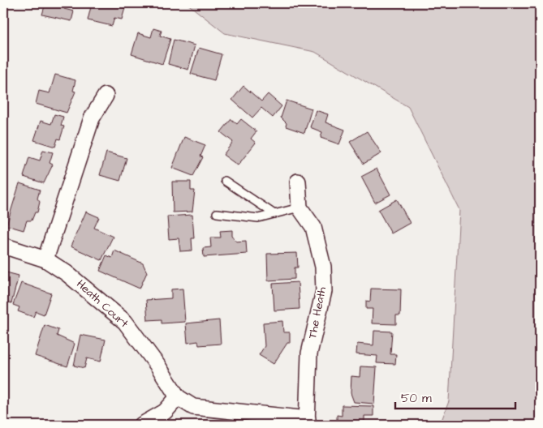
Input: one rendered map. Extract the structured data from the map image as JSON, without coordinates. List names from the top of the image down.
{
  "streets": {
    "street": ["Heath Court", "The Heath"]
  },
  "crossings": [
    ["Heath Court", "The Heath"]
  ],
  "scale_bar": "50 m"
}
